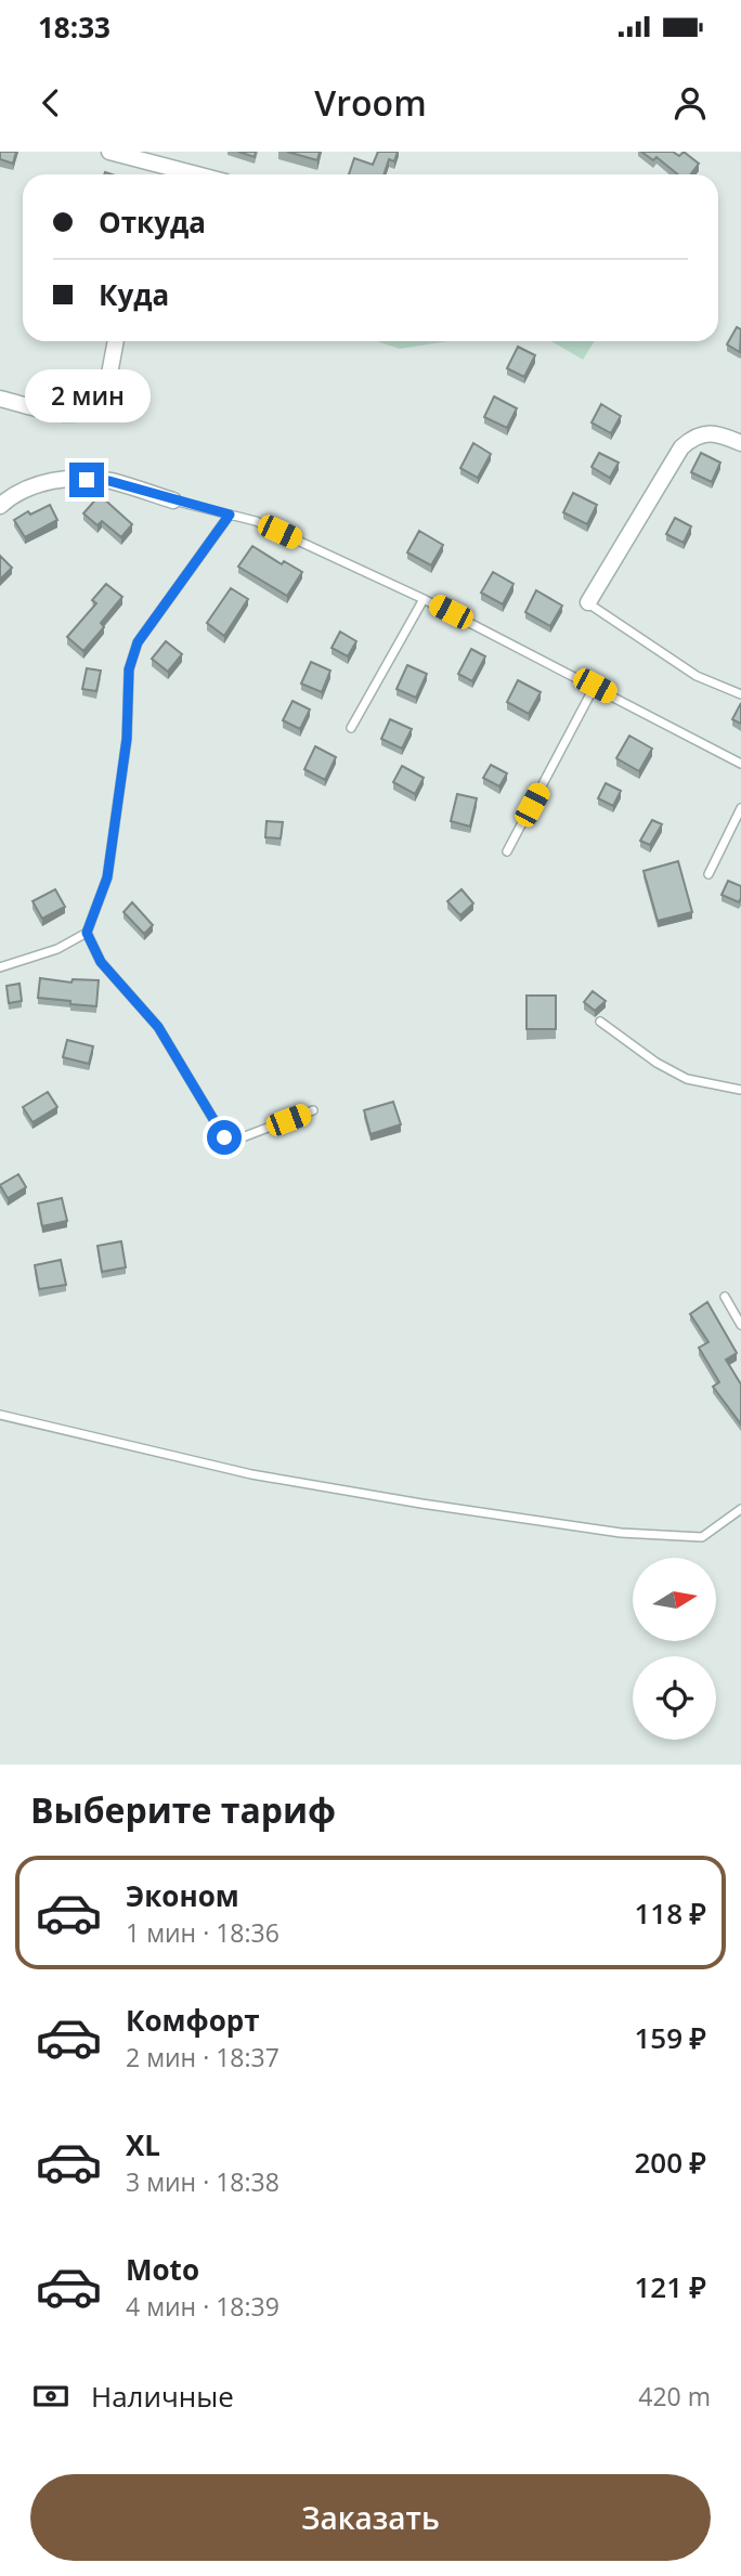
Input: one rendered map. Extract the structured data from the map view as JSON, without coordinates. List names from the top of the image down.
{
  "north": "right",
  "page": {
    "status": "18:33",
    "header": "Vroom",
    "banner": ["Откуда", "Куда"],
    "bubble": "2 мин",
    "heading": "Выберите тариф",
    "list": [
      {
        "name": "Эконом",
        "note": "1 мин · 18:36",
        "value": "118 ₽"
      },
      {
        "name": "Комфорт",
        "note": "2 мин · 18:37",
        "value": "159 ₽"
      },
      {
        "name": "XL",
        "note": "3 мин · 18:38",
        "value": "200 ₽"
      },
      {
        "name": "Moto",
        "note": "4 мин · 18:39",
        "value": "121 ₽"
      }
    ],
    "pay": ["Наличные", "420 m"],
    "buttons": "Заказать"
  }
}
